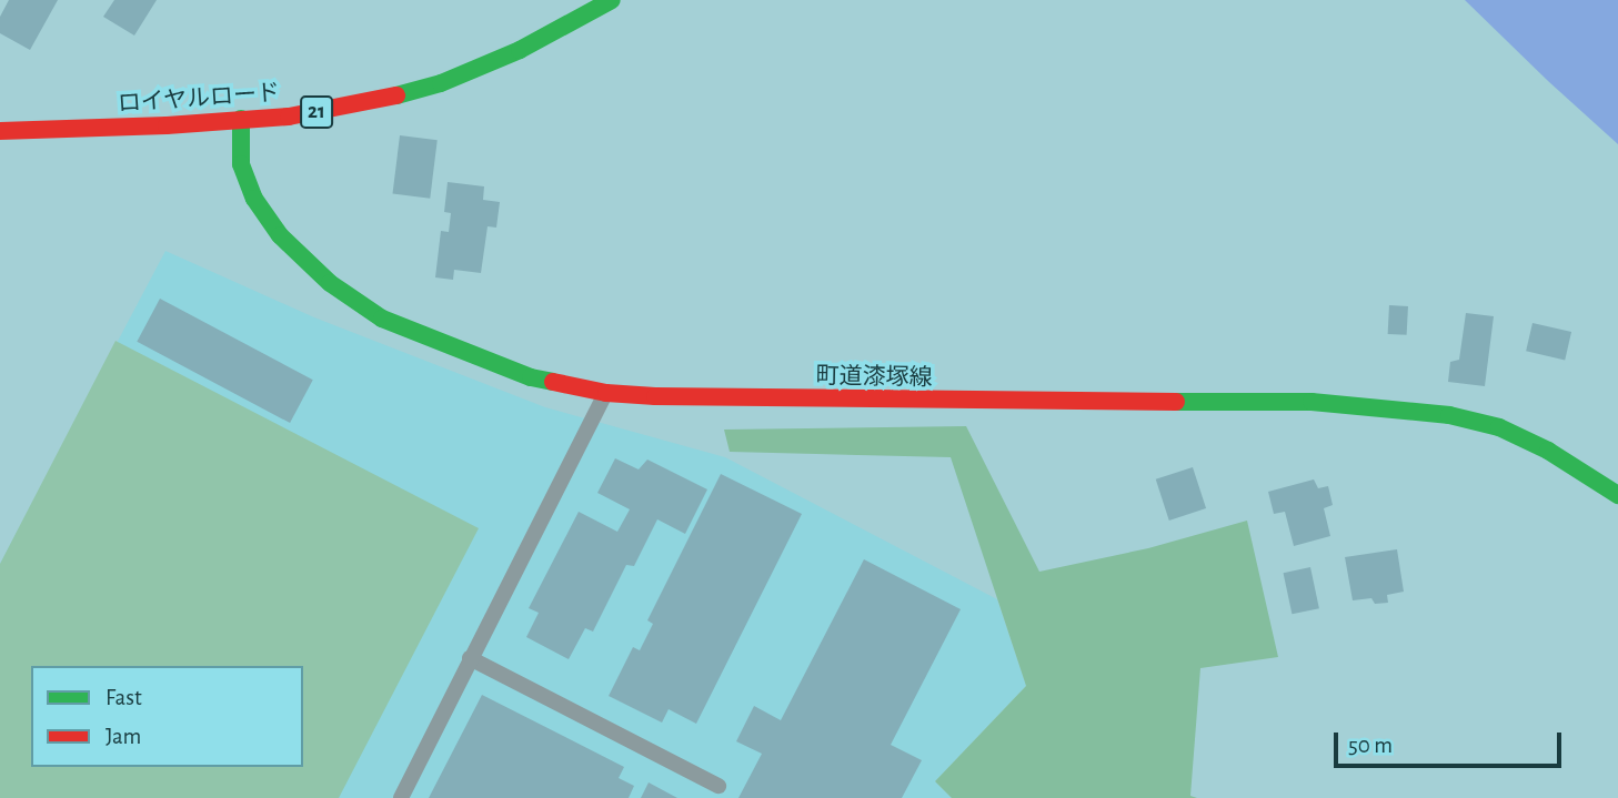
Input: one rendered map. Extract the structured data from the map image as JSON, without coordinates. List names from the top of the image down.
{
  "streets": {
    "street": ["ロイヤルロード", "21", "町道漆塚線"]
  },
  "crossings": [
    ["ロイヤルロード", "町道漆塚線"]
  ],
  "legend": ["Fast", "Jam"],
  "scale_bar": "50 m"
}
